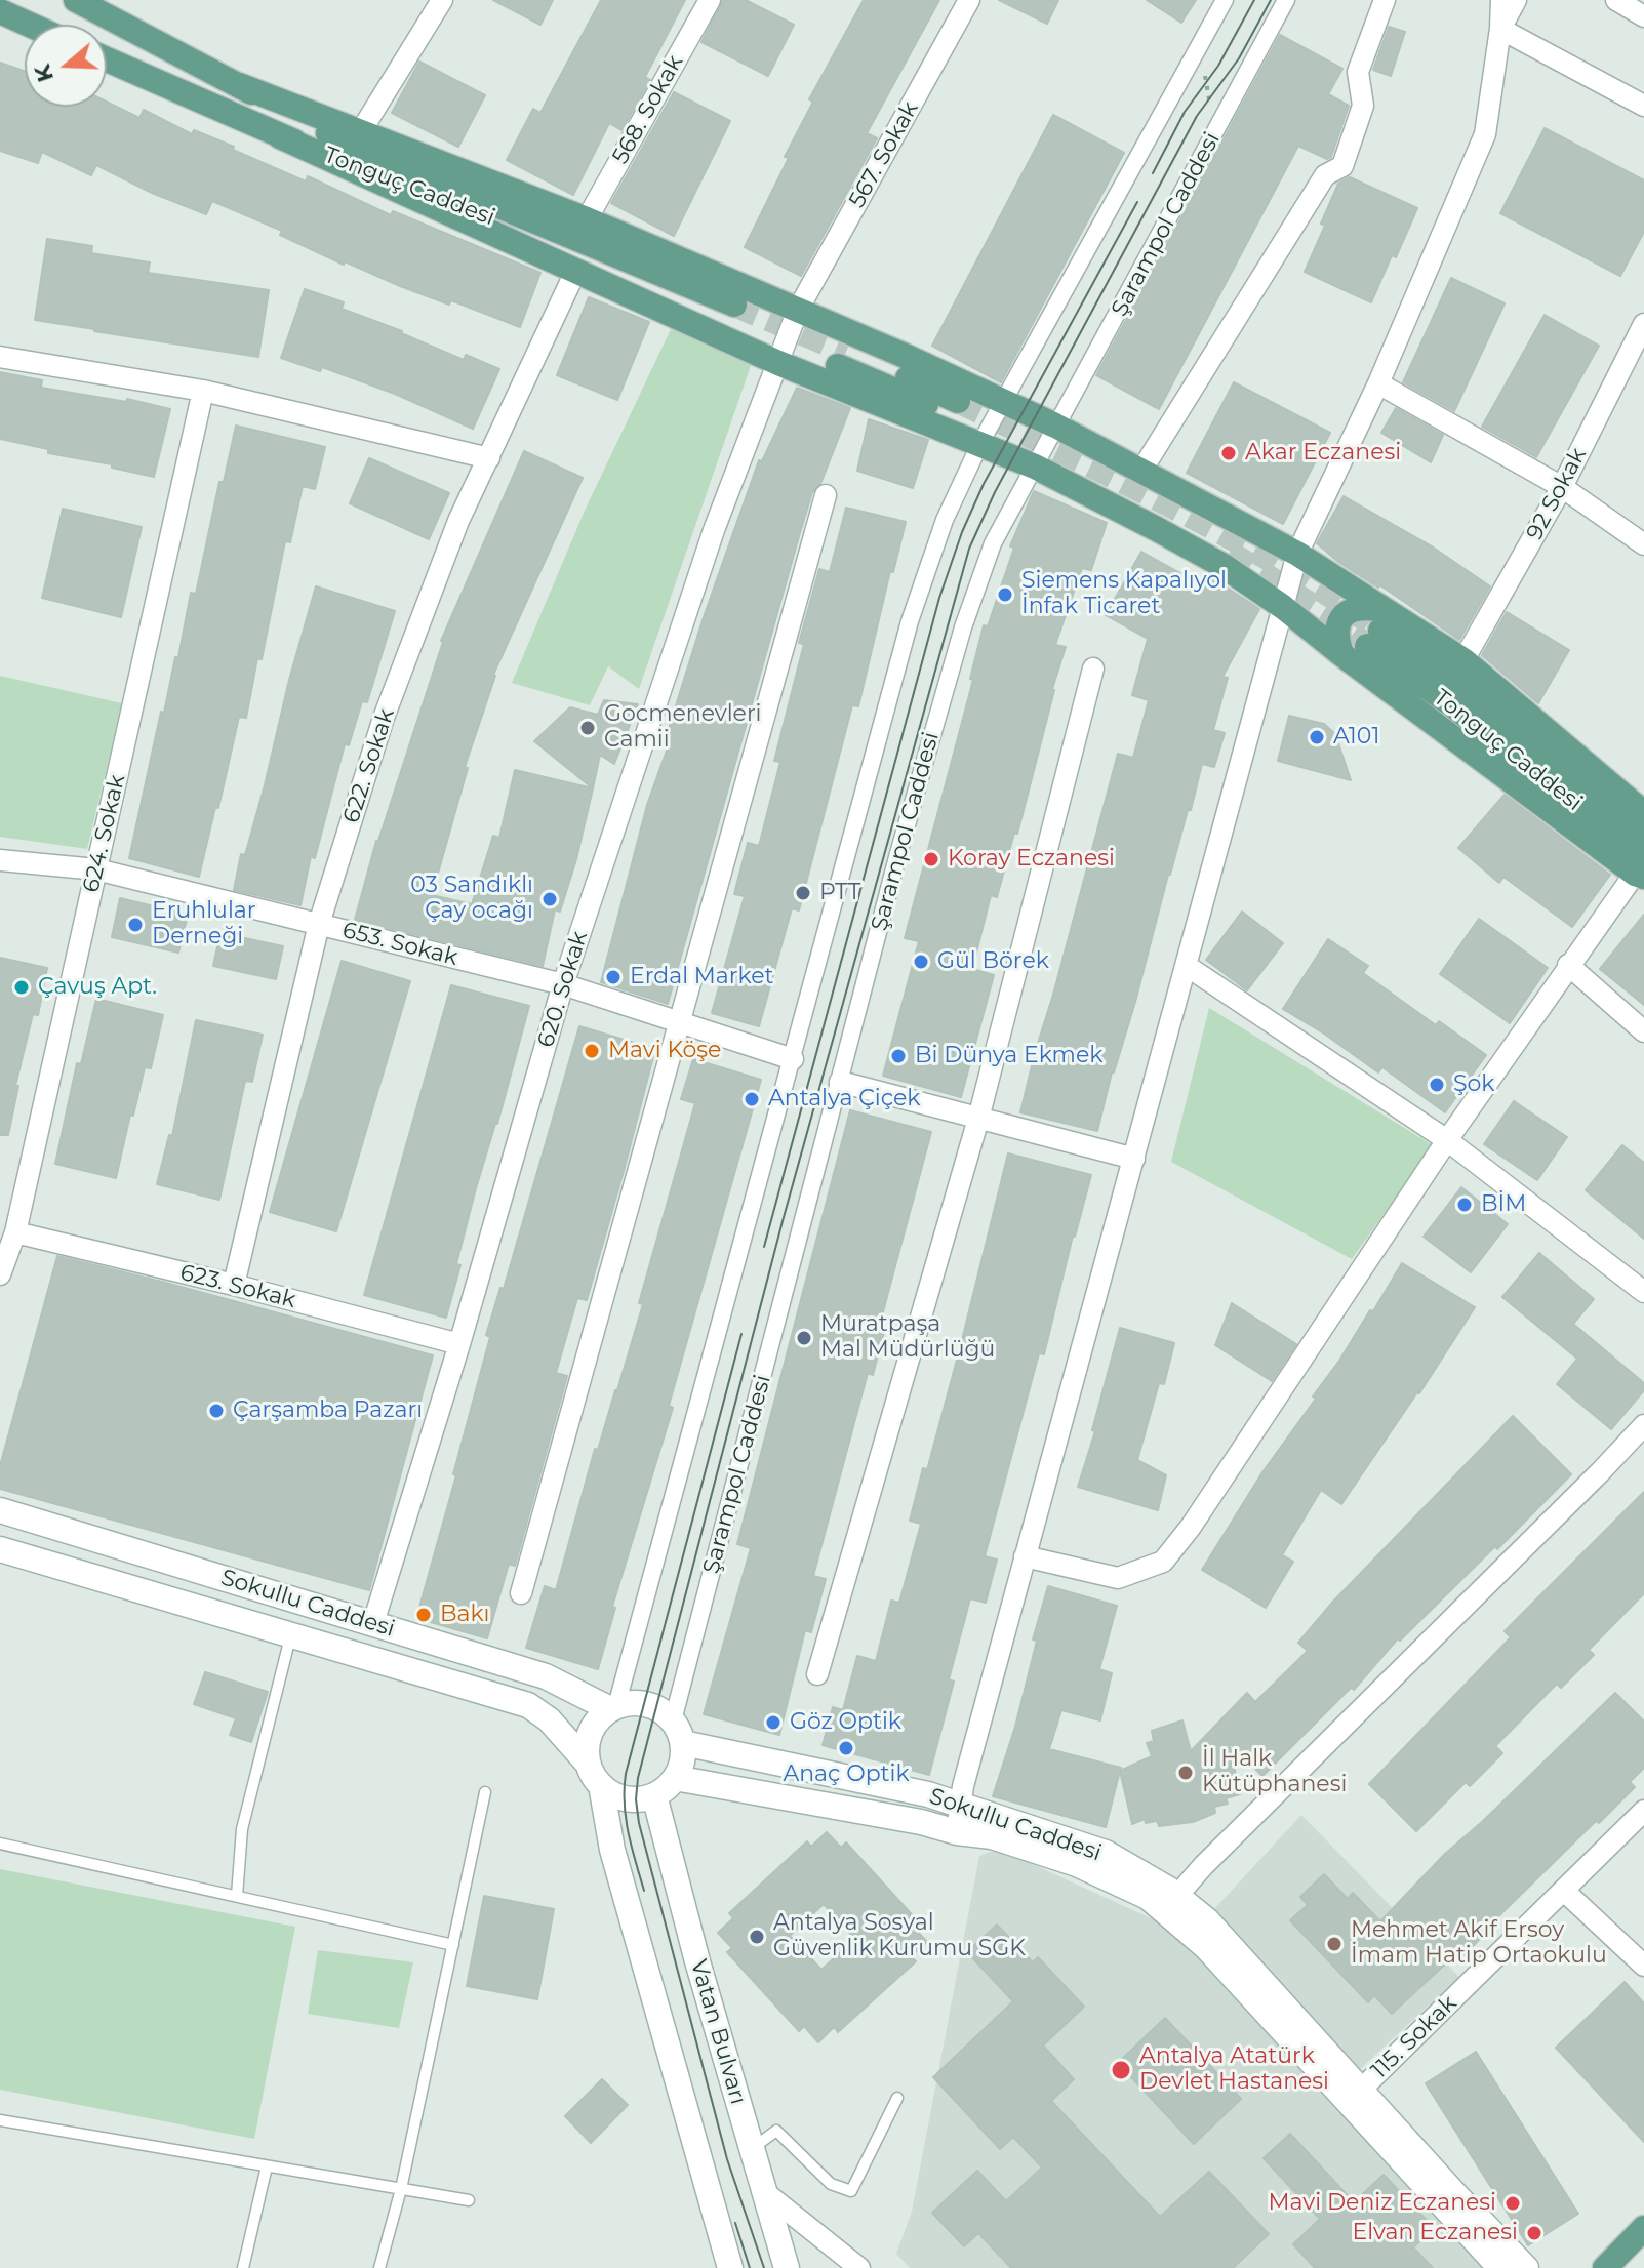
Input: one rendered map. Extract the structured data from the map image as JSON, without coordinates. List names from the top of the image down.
{
  "streets": {
    "main road": ["Tonguç Caddesi", "Sokullu Caddesi", "Vatan Bulvarı"],
    "street": [
      "568. Sokak",
      "567. Sokak",
      "Şarampol Caddesi",
      "92 Sokak",
      "622. Sokak",
      "624. Sokak",
      "653. Sokak",
      "620. Sokak",
      "623. Sokak",
      "115. Sokak"
    ]
  },
  "crossings": [
    ["567. Sokak", "620. Sokak"],
    ["Şarampol Caddesi", "Sokullu Caddesi"],
    ["Şarampol Caddesi", "Vatan Bulvarı"],
    ["622. Sokak", "653. Sokak"],
    ["622. Sokak", "623. Sokak"],
    ["624. Sokak", "653. Sokak"],
    ["624. Sokak", "623. Sokak"],
    ["653. Sokak", "620. Sokak"],
    ["620. Sokak", "623. Sokak"],
    ["620. Sokak", "Sokullu Caddesi"],
    ["Sokullu Caddesi", "Vatan Bulvarı"],
    ["Sokullu Caddesi", "115. Sokak"]
  ],
  "places": [
    "Akar Eczanesi",
    "Siemens Kapalıyol İnfak Ticaret",
    "Gocmenevleri Camii",
    "A101",
    "Koray Eczanesi",
    "PTT",
    "03 Sandıklı Çay ocağı",
    "Eruhlular Derneği",
    "Gül Börek",
    "Erdal Market",
    "Çavuş Apt.",
    "Mavi Köşe",
    "Bi Dünya Ekmek",
    "Şok",
    "Antalya Çiçek",
    "BİM",
    "Muratpaşa Mal Müdürlüğü",
    "Çarşamba Pazarı",
    "Bakı",
    "Göz Optik",
    "Anaç Optik",
    "İl Halk Kütüphanesi",
    "Antalya Sosyal Güvenlik Kurumu SGK",
    "Mehmet Akif Ersoy İmam Hatip Ortaokulu",
    "Antalya Atatürk Devlet Hastanesi",
    "Mavi Deniz Eczanesi",
    "Elvan Eczanesi"
  ],
  "north": "left"
}
